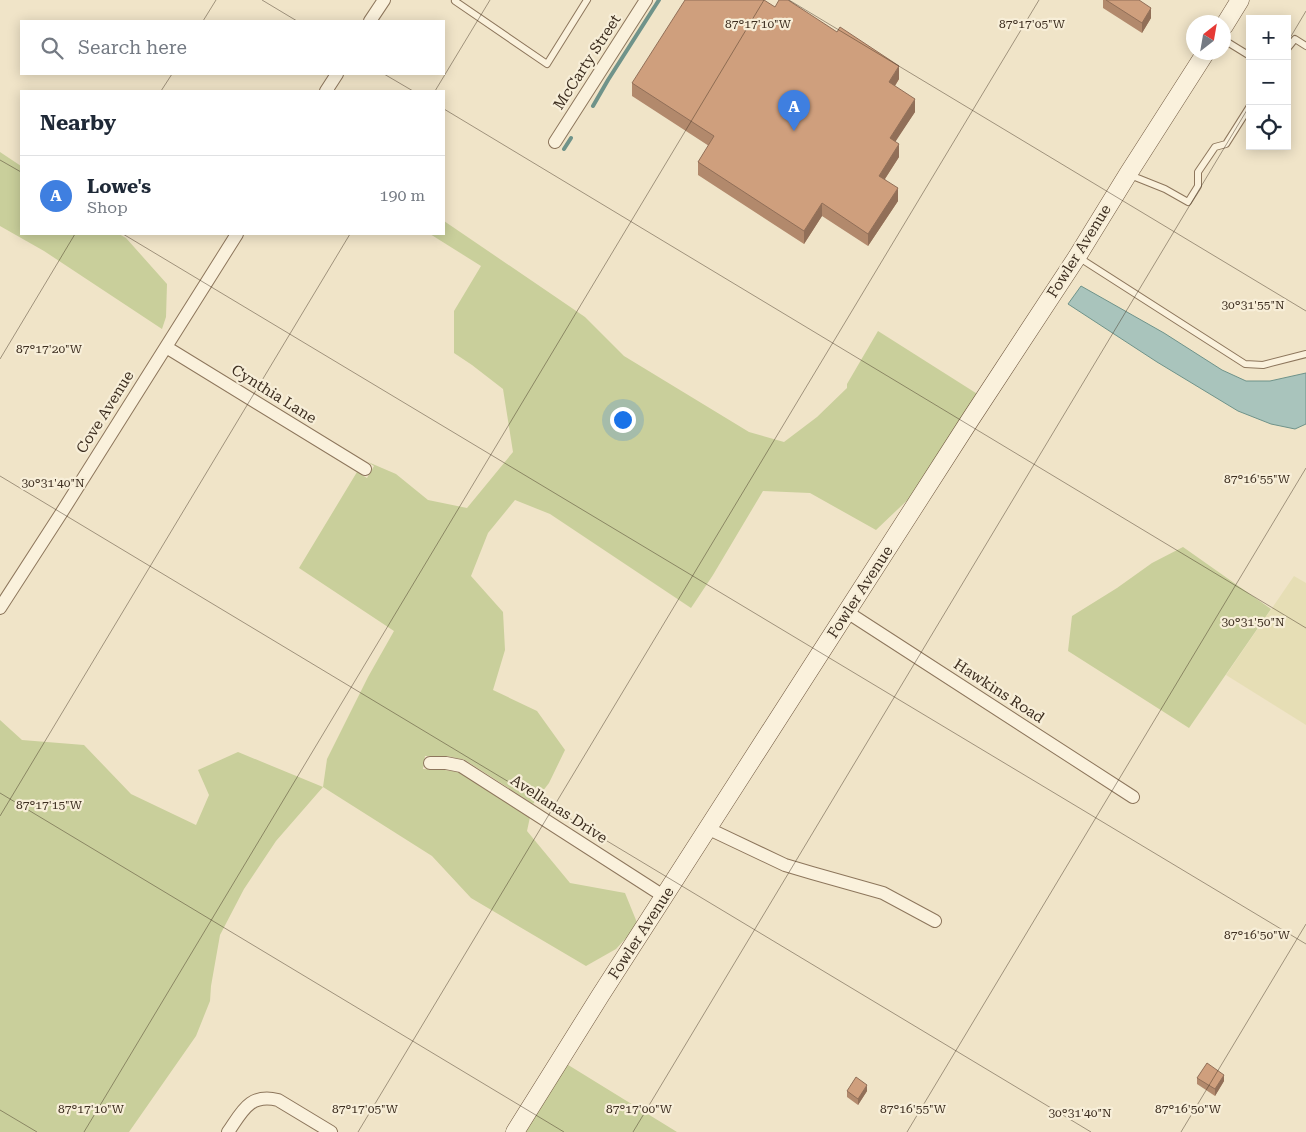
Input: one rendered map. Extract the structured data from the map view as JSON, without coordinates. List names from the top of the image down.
{
  "streets": {
    "street": [
      "McCarty Street",
      "Fowler Avenue",
      "Cynthia Lane",
      "Cove Avenue",
      "Hawkins Road",
      "Avellanas Drive"
    ]
  },
  "crossings": [
    ["Fowler Avenue", "Hawkins Road"],
    ["Fowler Avenue", "Avellanas Drive"],
    ["Cynthia Lane", "Cove Avenue"]
  ],
  "north": "top right",
  "page": {
    "map_buttons": ["+", "−"],
    "search": "Search here",
    "pins": "A",
    "heading": "Nearby",
    "list": [
      {
        "mark": "A",
        "name": "Lowe's",
        "note": "Shop",
        "value": "190 m"
      }
    ]
  },
  "coordinates": [
    "87°17'05\"W",
    "87°17'10\"W",
    "30°31'55\"N",
    "87°17'20\"W",
    "87°16'55\"W",
    "30°31'40\"N",
    "30°31'50\"N",
    "87°17'15\"W",
    "87°16'50\"W",
    "87°17'00\"W"
  ]
}
